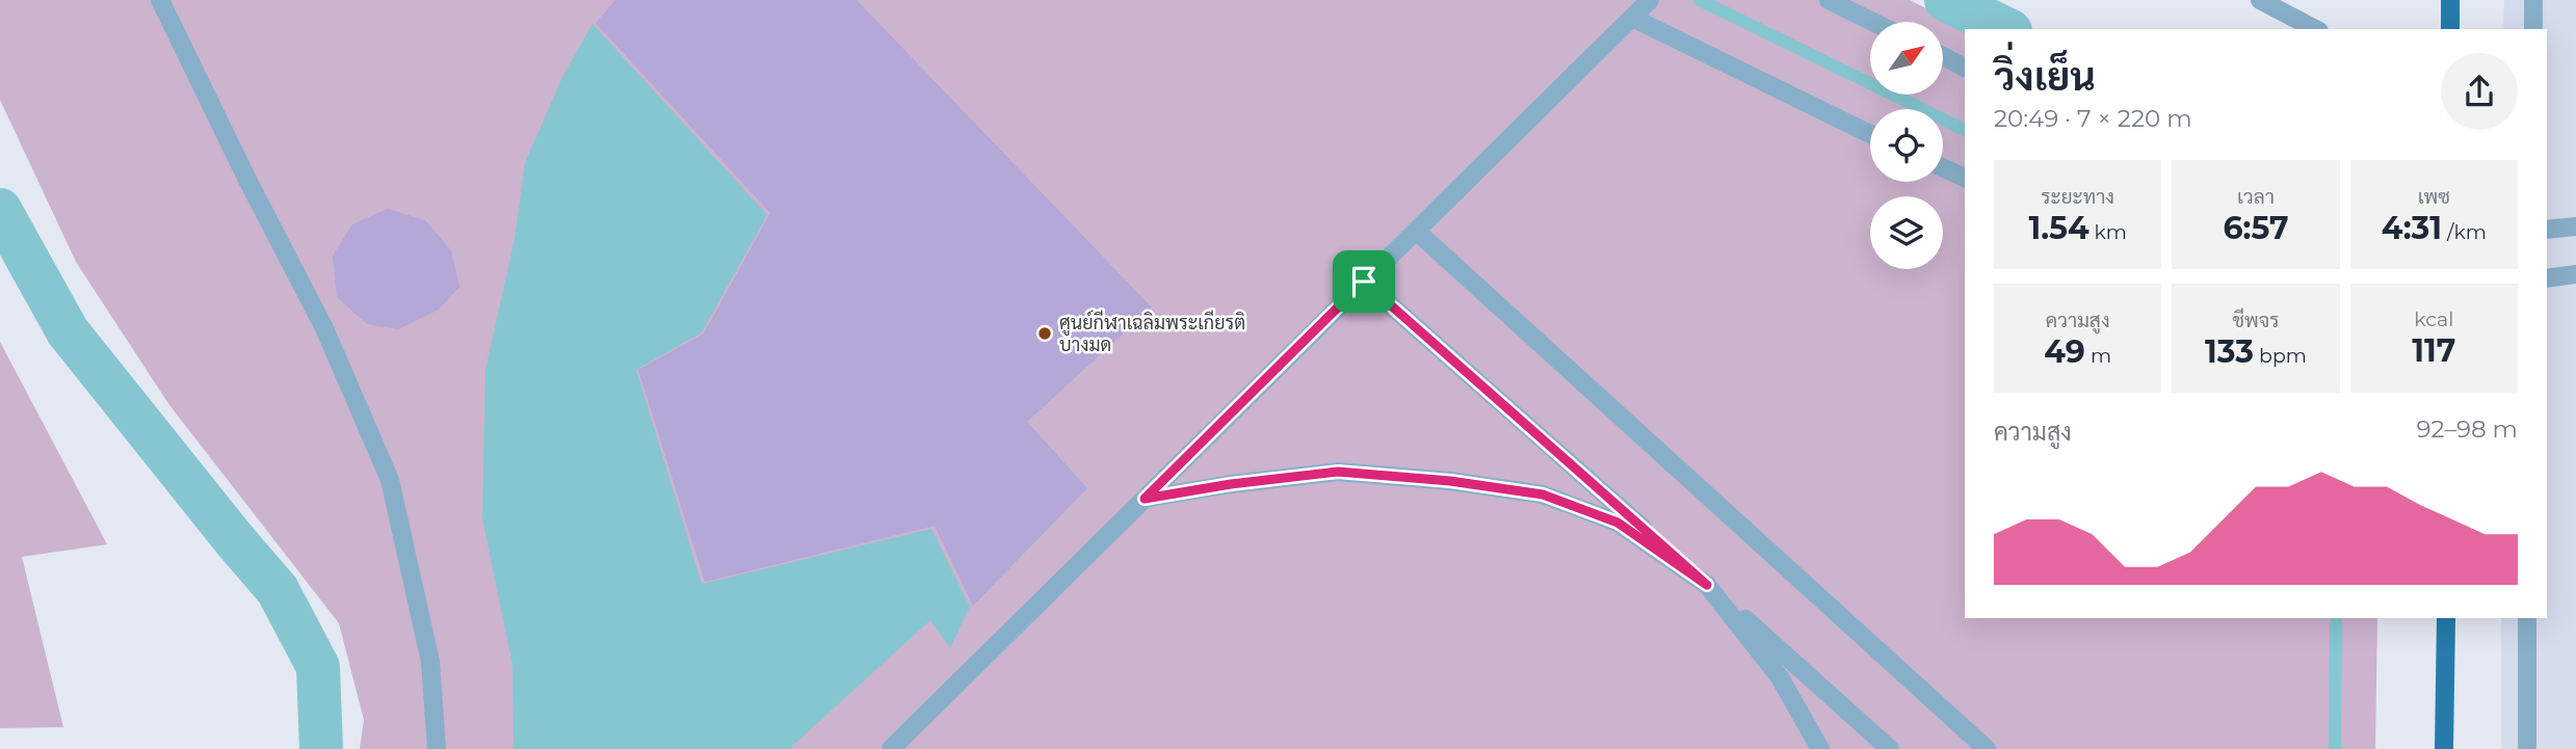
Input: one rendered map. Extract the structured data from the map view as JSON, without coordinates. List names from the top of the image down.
{
  "places": ["ศูนย์กีฬาเฉลิมพระเกียรติ บางมด"],
  "north": "top right",
  "page": {
    "heading": ["วิ่งเย็น", "20:49 · 7 × 220 m"],
    "stats": [
      ["ระยะทาง", "1.54 km"],
      ["เวลา", "6:57"],
      ["เพซ", "4:31 /km"],
      ["ความสูง", "49 m"],
      ["ชีพจร", "133 bpm"],
      ["kcal", "117"]
    ],
    "chart": ["ความสูง", "92–98 m"]
  }
}
